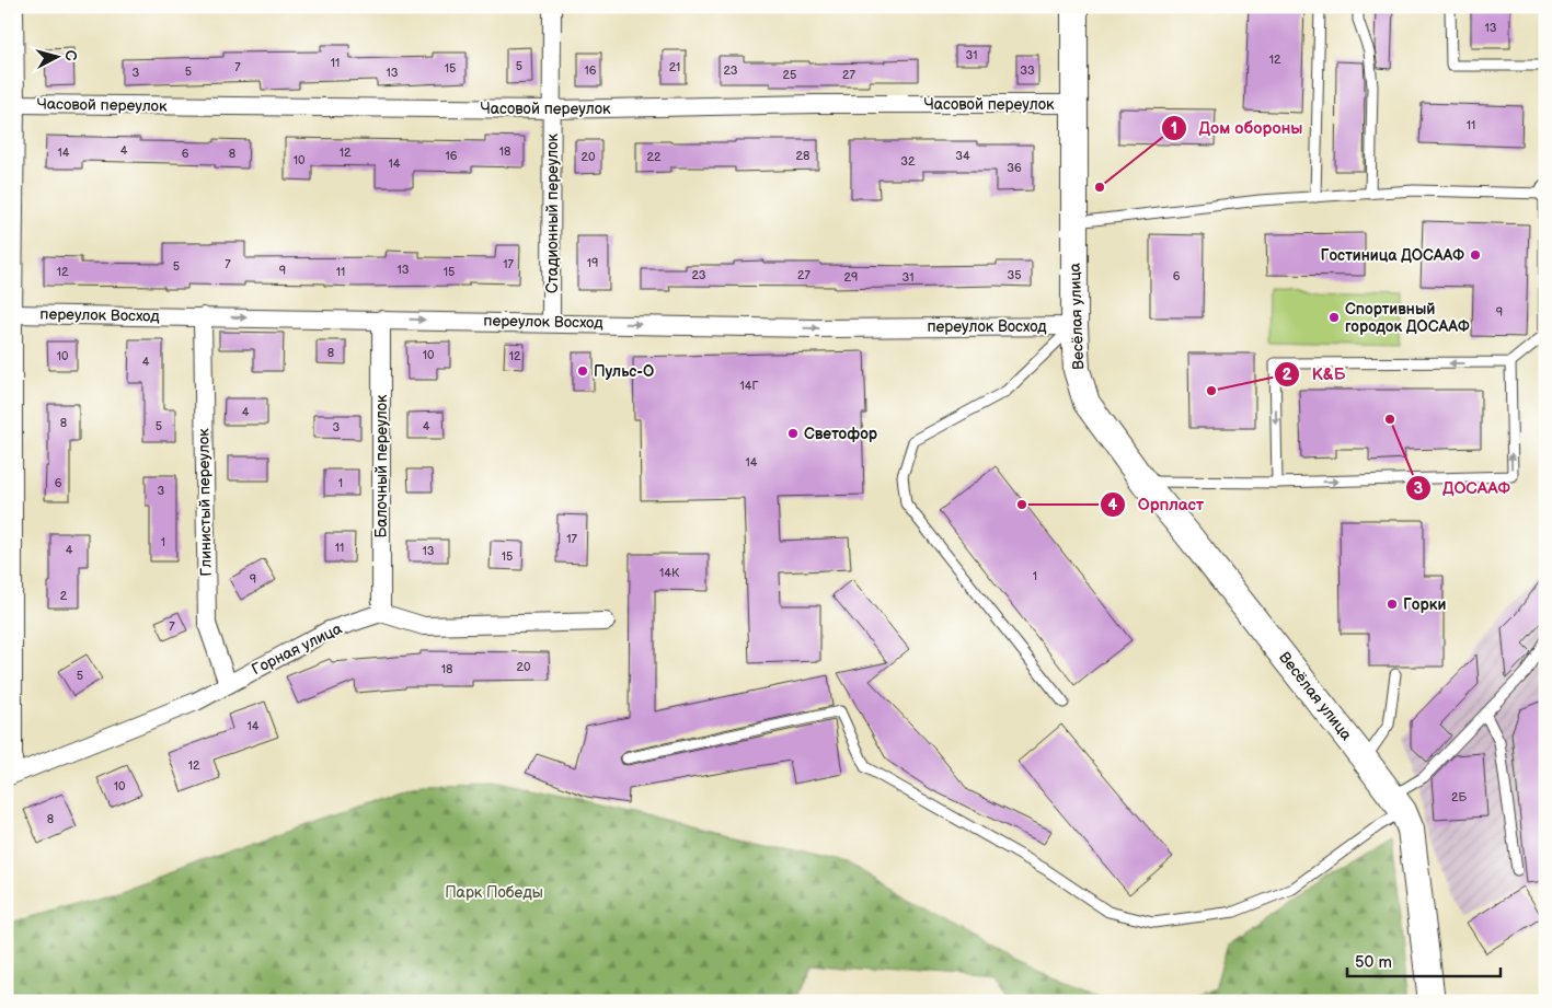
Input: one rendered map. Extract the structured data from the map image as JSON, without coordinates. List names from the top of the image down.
{
  "streets": {
    "street": [
      "Часовой переулок",
      "Стадионный переулок",
      "переулок Восход",
      "Весёлая улица",
      "Балочный переулок",
      "Глинистый переулок",
      "Горная улица"
    ]
  },
  "crossings": [
    ["Часовой переулок", "Стадионный переулок"],
    ["Часовой переулок", "Весёлая улица"],
    ["Стадионный переулок", "переулок Восход"],
    ["переулок Восход", "Весёлая улица"],
    ["переулок Восход", "Балочный переулок"],
    ["переулок Восход", "Глинистый переулок"],
    ["Балочный переулок", "Горная улица"],
    ["Глинистый переулок", "Горная улица"]
  ],
  "one_way": ["переулок Восход"],
  "parks": ["Парк Победы"],
  "places": [
    "Дом обороны",
    "Гостиница ДОСААФ",
    "Спортивный городок ДОСААФ",
    "Пульс-О",
    "К&Б",
    "ДОСААФ",
    "Светофор",
    "Орпласт",
    "Горки"
  ],
  "house_numbers": [
    "13",
    "31",
    "12",
    "11",
    "5",
    "7",
    "21",
    "15",
    "16",
    "23",
    "33",
    "5",
    "3",
    "13",
    "25",
    "27",
    "11",
    "4",
    "18",
    "14",
    "12",
    "6",
    "8",
    "16",
    "28",
    "34",
    "20",
    "22",
    "10",
    "32",
    "14",
    "36",
    "19",
    "7",
    "17",
    "5",
    "13",
    "9",
    "12",
    "11",
    "15",
    "23",
    "27",
    "35",
    "6",
    "29",
    "31",
    "9",
    "8",
    "10",
    "10",
    "12",
    "4",
    "14Г",
    "4",
    "8",
    "5",
    "4",
    "3",
    "14",
    "6",
    "1",
    "3",
    "17",
    "1",
    "11",
    "4",
    "13",
    "15",
    "14К",
    "1",
    "9",
    "2",
    "7",
    "20",
    "18",
    "5",
    "14",
    "12",
    "10",
    "2Б",
    "8"
  ],
  "scale_bar": "50 m",
  "north": "right"
}
